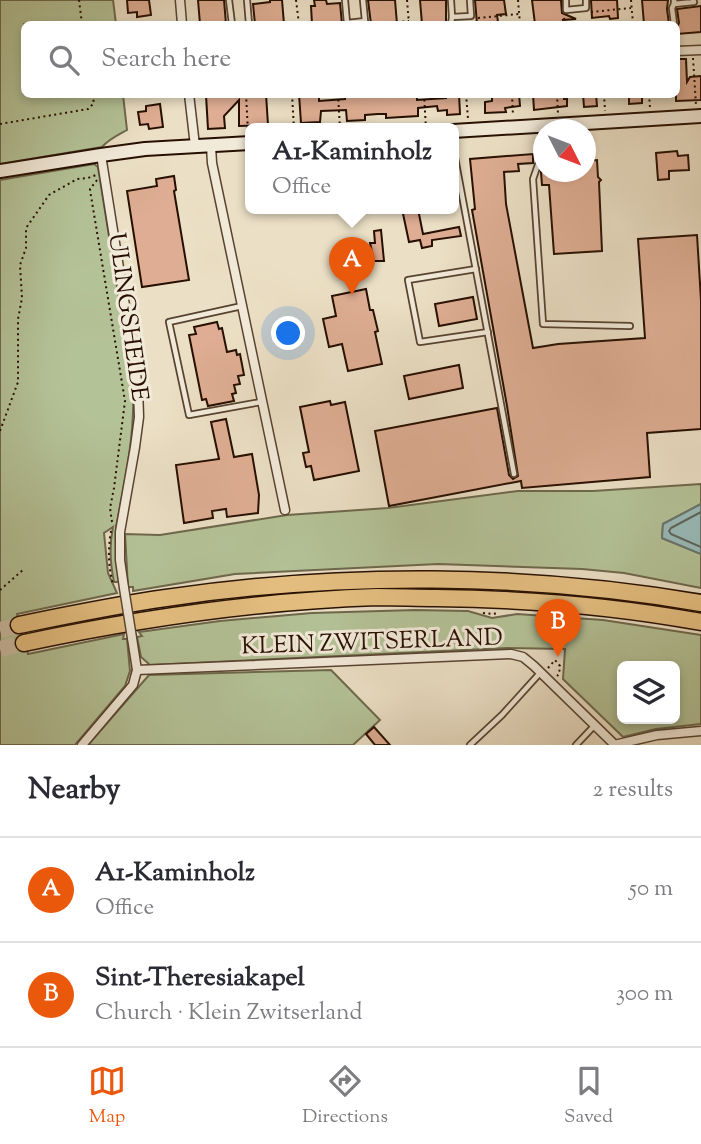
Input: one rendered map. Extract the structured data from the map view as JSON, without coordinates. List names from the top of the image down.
{
  "streets": {
    "street": ["ULINGSHEIDE", "KLEIN ZWITSERLAND"]
  },
  "crossings": [
    ["ULINGSHEIDE", "KLEIN ZWITSERLAND"]
  ],
  "north": "bottom right",
  "page": {
    "search": "Search here",
    "popup": ["A1-Kaminholz", "Office"],
    "pins": ["A", "B"],
    "heading": ["Nearby", "2 results"],
    "list": [
      {
        "mark": "A",
        "name": "A1-Kaminholz",
        "note": "Office",
        "value": "50 m"
      },
      {
        "mark": "B",
        "name": "Sint-Theresiakapel",
        "note": "Church · Klein Zwitserland",
        "value": "300 m"
      }
    ],
    "nav": ["Map", "Directions", "Saved"]
  }
}
